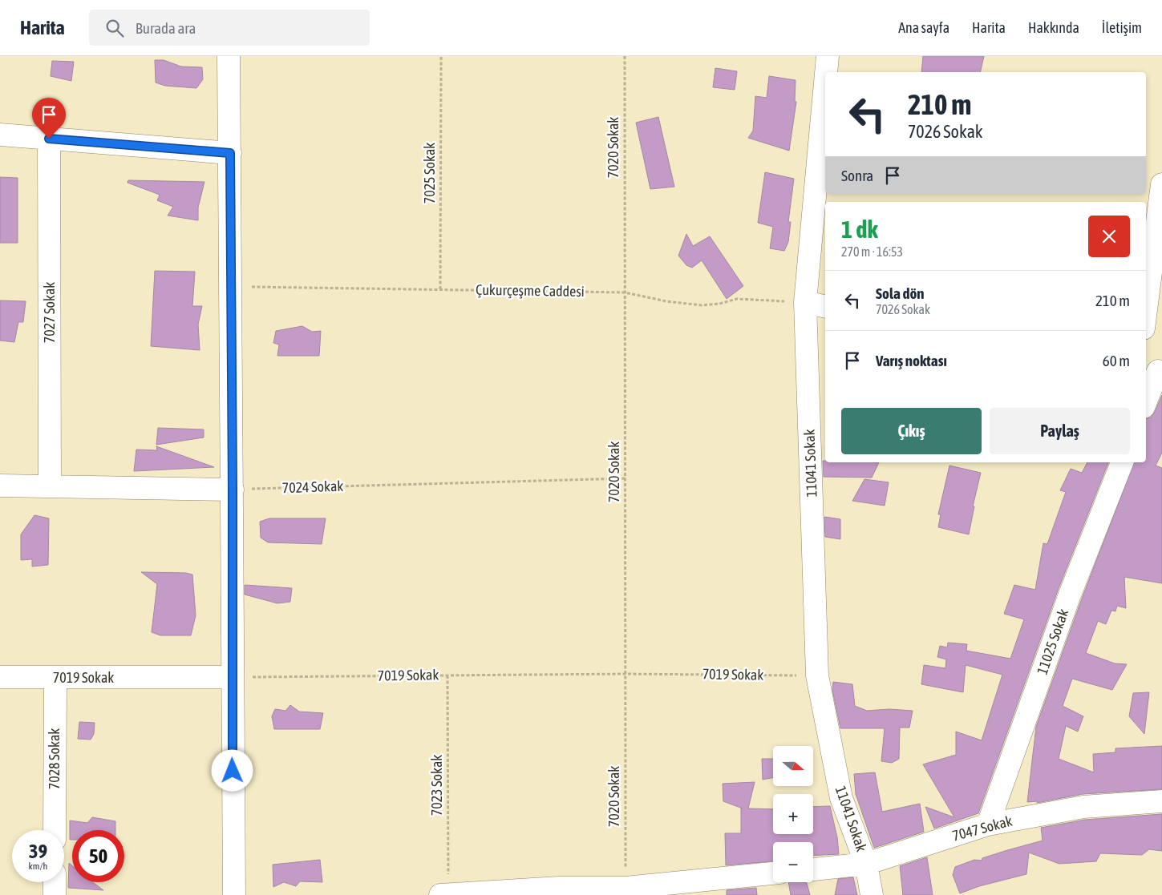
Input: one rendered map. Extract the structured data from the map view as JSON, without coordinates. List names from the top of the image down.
{
  "streets": {
    "street": [
      "7027 Sokak",
      "11041 Sokak",
      "11025 Sokak",
      "7019 Sokak",
      "7028 Sokak",
      "7047 Sokak"
    ],
    "path": [
      "7020 Sokak",
      "7025 Sokak",
      "Çukurçeşme Caddesi",
      "7024 Sokak",
      "7023 Sokak"
    ]
  },
  "crossings": [
    ["7020 Sokak", "Çukurçeşme Caddesi"],
    ["7020 Sokak", "7024 Sokak"],
    ["7020 Sokak", "7019 Sokak"],
    ["7025 Sokak", "Çukurçeşme Caddesi"],
    ["Çukurçeşme Caddesi", "11041 Sokak"],
    ["11041 Sokak", "7019 Sokak"],
    ["11041 Sokak", "7047 Sokak"],
    ["11025 Sokak", "7047 Sokak"],
    ["7019 Sokak", "7028 Sokak"],
    ["7019 Sokak", "7023 Sokak"]
  ],
  "north": "right",
  "page": {
    "header": "Harita",
    "search": "Burada ara",
    "nav": [
      "Ana sayfa",
      "Harita",
      "Hakkında",
      "İletişim"
    ],
    "turn": ["210 m", "7026 Sokak"],
    "then": "Sonra",
    "heading": ["1 dk", "270 m · 16:53"],
    "list": [
      {
        "name": "Sola dön",
        "note": "7026 Sokak",
        "value": "210 m"
      },
      {
        "name": "Varış noktası",
        "value": "60 m"
      }
    ],
    "buttons": ["Çıkış", "Paylaş"],
    "map_buttons": ["+", "−"],
    "speed": "39 km/h",
    "limit": "50"
  }
}
